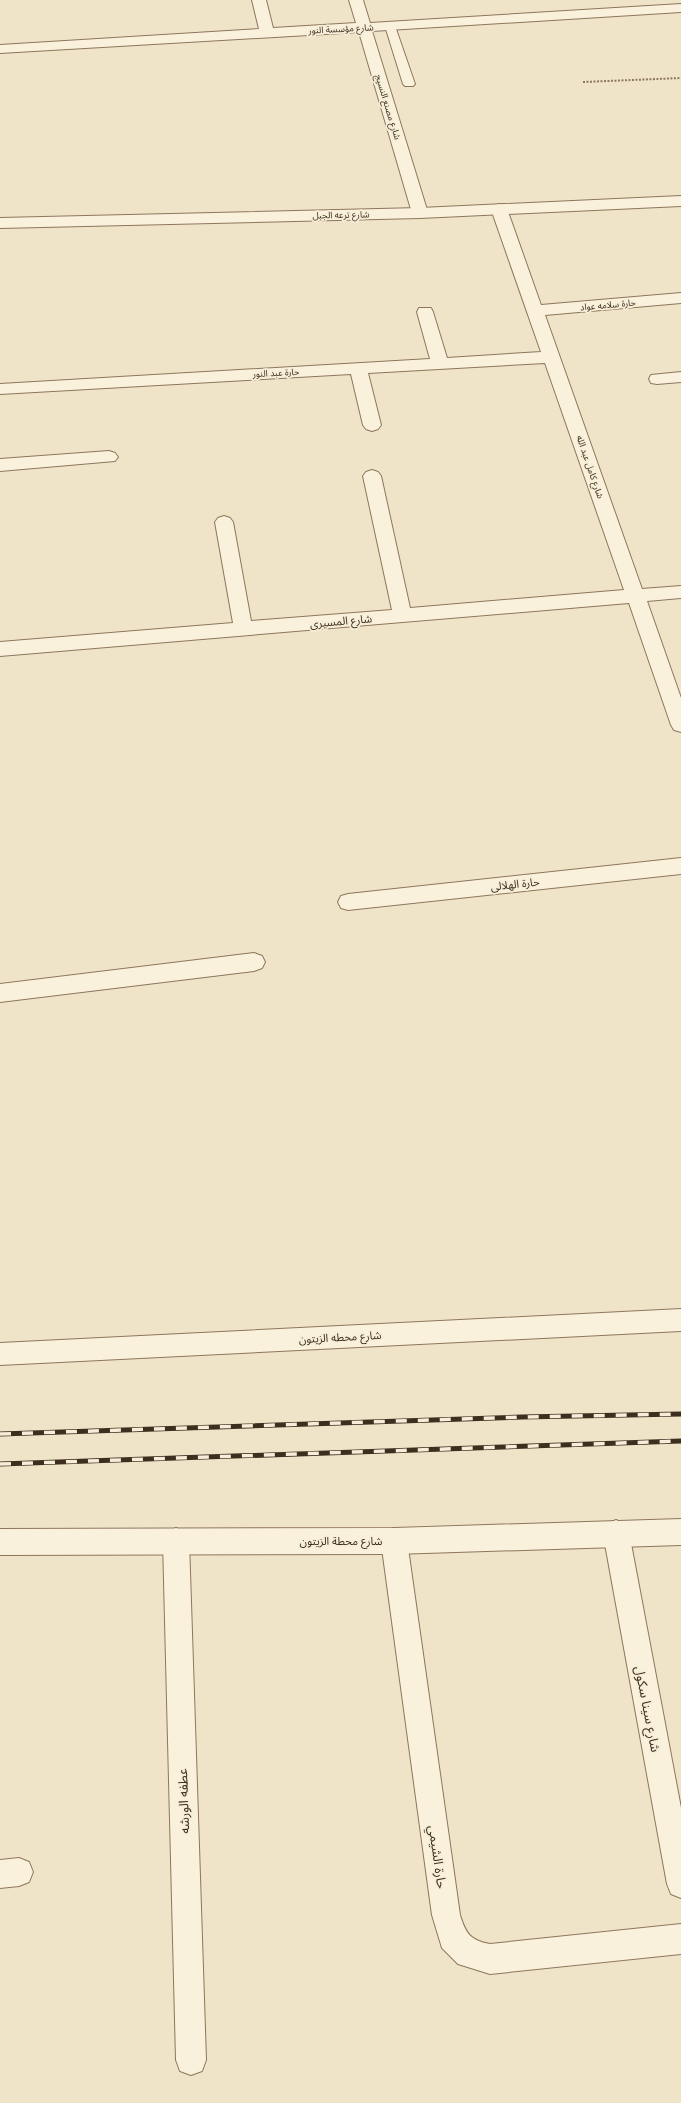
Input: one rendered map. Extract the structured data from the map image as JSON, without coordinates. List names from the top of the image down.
{
  "streets": {
    "street": [
      "شارع مؤسسة النور",
      "شارع مصنع النسيج",
      "شارع ترعه الجبل",
      "حارة سلامه عواد",
      "حارة عبد النور",
      "شارع كامل عبد الله",
      "شارع المسيرى",
      "حارة الهلالى",
      "شارع محطه الزيتون",
      "شارع محطة الزيتون",
      "شارع سينا سكول",
      "عطفه الورشه",
      "حارة الشيمي"
    ]
  },
  "crossings": [
    ["شارع مؤسسة النور", "شارع مصنع النسيج"],
    ["شارع مصنع النسيج", "شارع ترعه الجبل"],
    ["شارع ترعه الجبل", "شارع كامل عبد الله"],
    ["حارة سلامه عواد", "شارع كامل عبد الله"],
    ["حارة عبد النور", "شارع كامل عبد الله"],
    ["شارع كامل عبد الله", "شارع المسيرى"],
    ["شارع محطة الزيتون", "شارع سينا سكول"],
    ["شارع محطة الزيتون", "عطفه الورشه"],
    ["شارع محطة الزيتون", "حارة الشيمي"]
  ]
}
